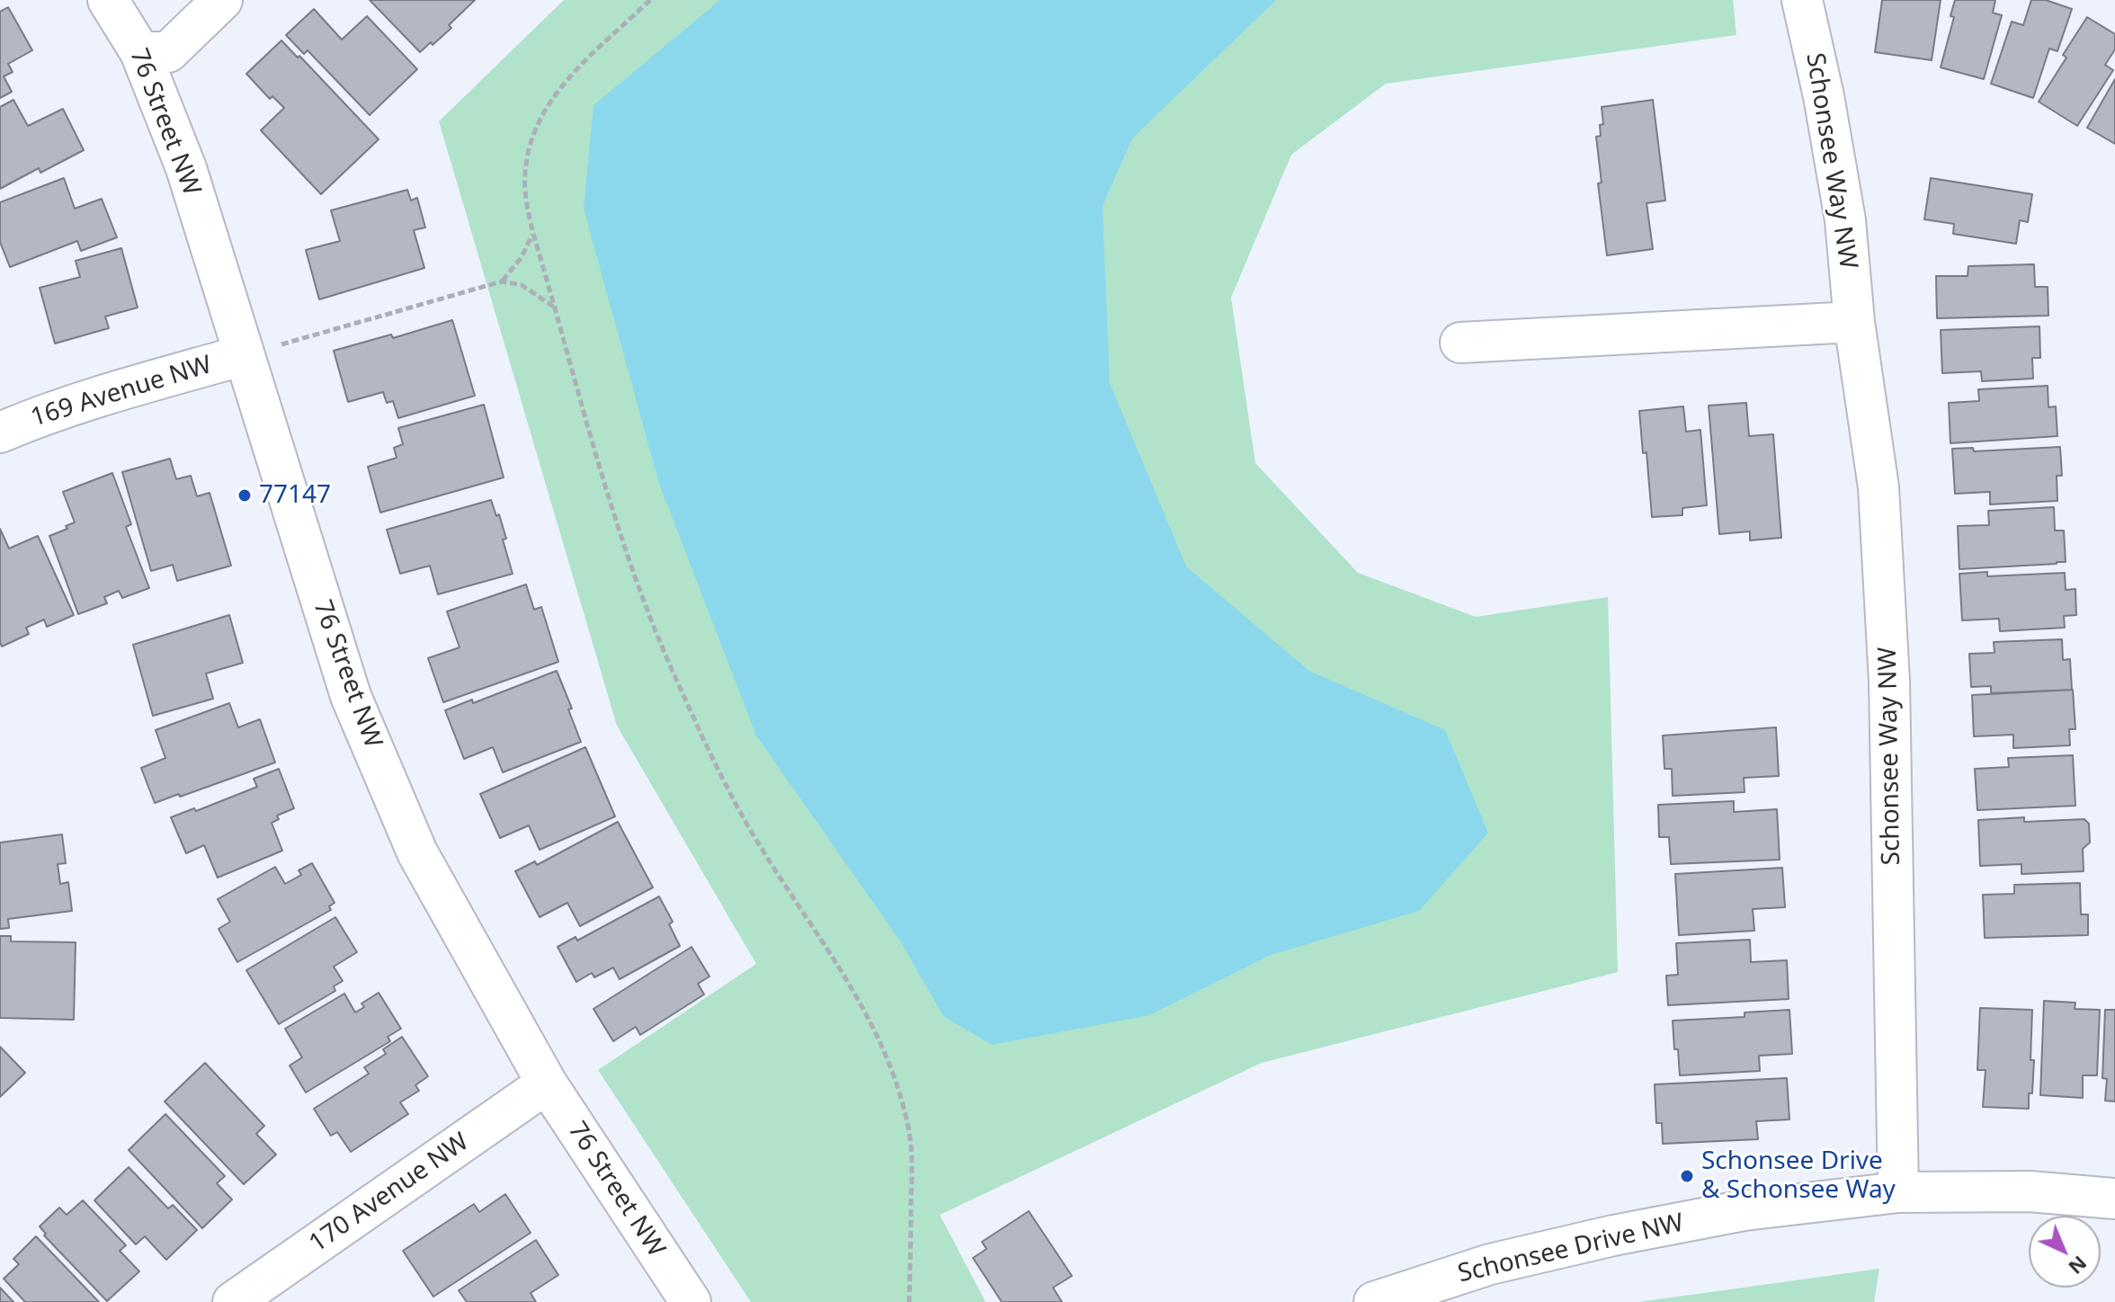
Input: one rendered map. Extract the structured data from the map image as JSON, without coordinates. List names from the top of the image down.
{
  "streets": {
    "street": [
      "76 Street NW",
      "Schonsee Way NW",
      "169 Avenue NW",
      "170 Avenue NW",
      "Schonsee Drive NW"
    ]
  },
  "crossings": [
    ["76 Street NW", "169 Avenue NW"],
    ["76 Street NW", "170 Avenue NW"],
    ["Schonsee Way NW", "Schonsee Drive NW"]
  ],
  "places": ["77147", "Schonsee Drive & Schonsee Way"],
  "north": "bottom right"
}
